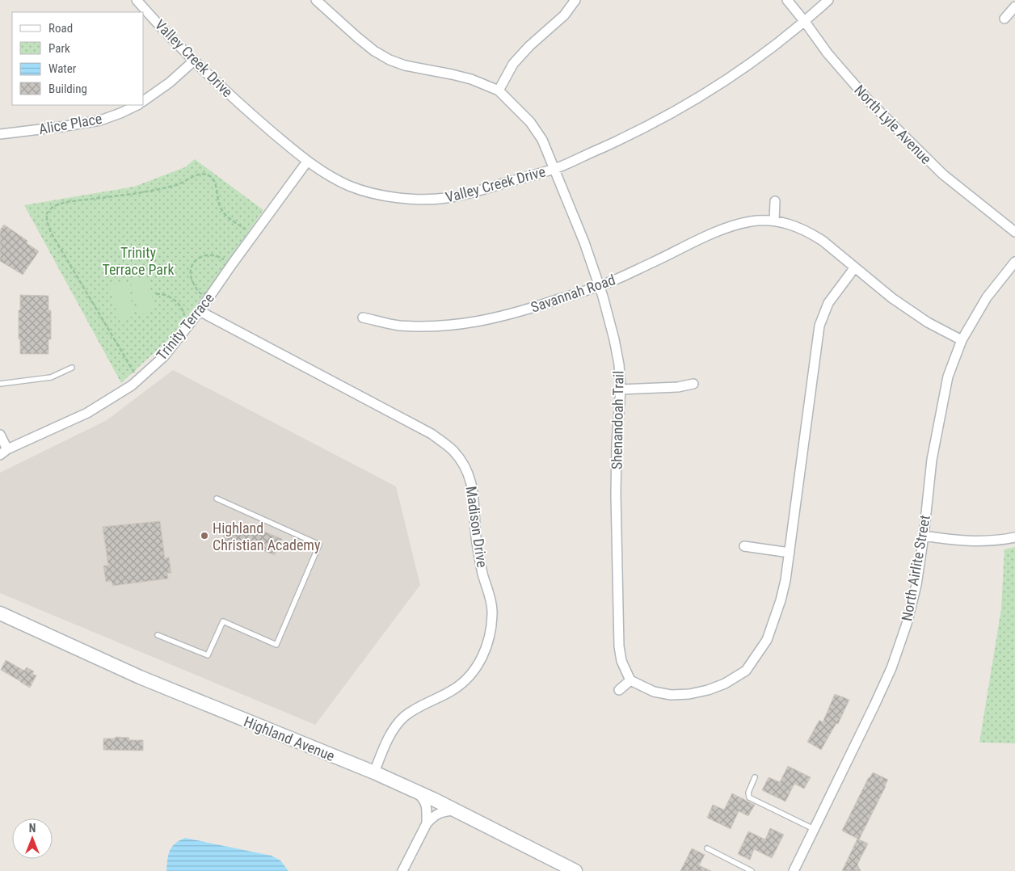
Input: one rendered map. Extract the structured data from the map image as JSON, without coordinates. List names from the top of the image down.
{
  "streets": {
    "main road": ["Highland Avenue"],
    "street": [
      "Valley Creek Drive",
      "Alice Place",
      "North Lyle Avenue",
      "Savannah Road",
      "Trinity Terrace",
      "Shenandoah Trail",
      "Madison Drive",
      "North Airlite Street"
    ]
  },
  "crossings": [
    ["Valley Creek Drive", "North Lyle Avenue"],
    ["Valley Creek Drive", "Trinity Terrace"],
    ["Valley Creek Drive", "Shenandoah Trail"],
    ["Savannah Road", "Shenandoah Trail"],
    ["Savannah Road", "North Airlite Street"],
    ["Trinity Terrace", "Madison Drive"],
    ["Madison Drive", "Highland Avenue"]
  ],
  "parks": ["Trinity Terrace Park"],
  "places": ["Highland Christian Academy"],
  "legend": [
    "Road",
    "Park",
    "Water",
    "Building"
  ],
  "north": "top"
}
